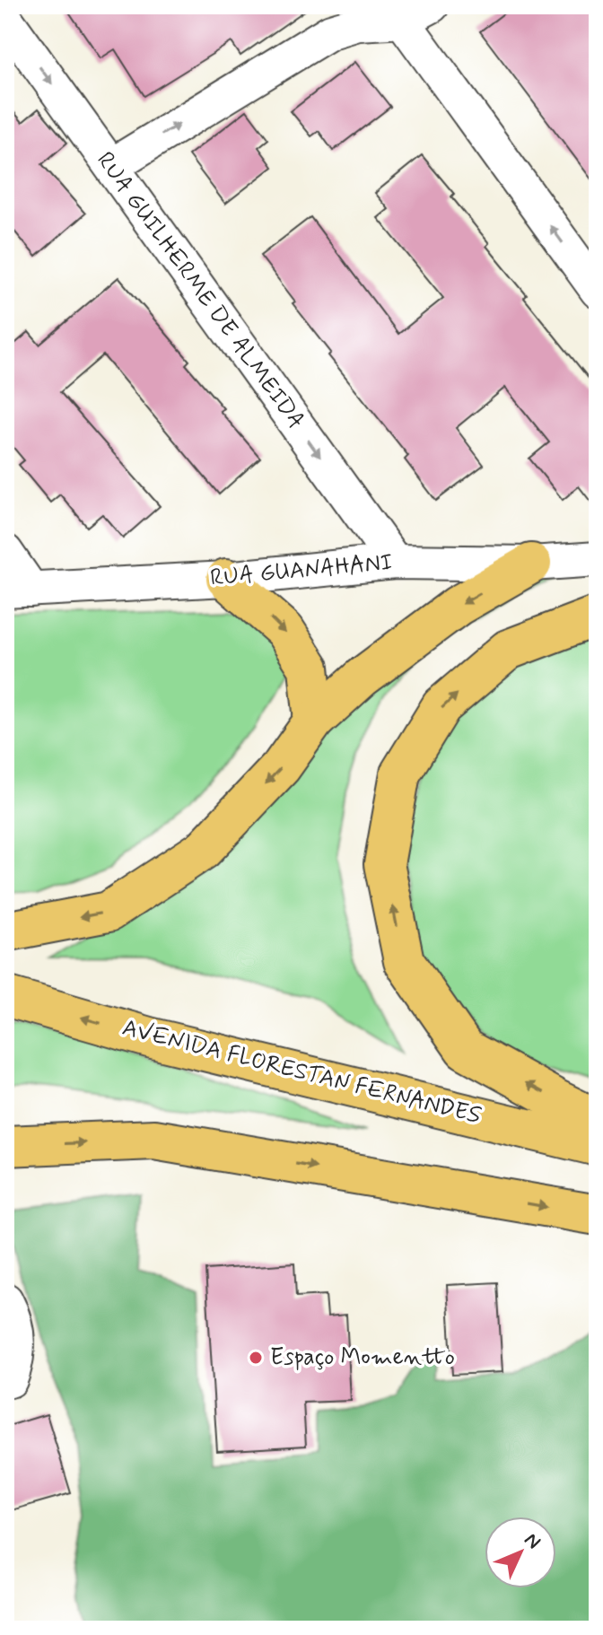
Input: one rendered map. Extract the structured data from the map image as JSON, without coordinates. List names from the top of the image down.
{
  "streets": {
    "highway": ["AVENIDA FLORESTAN FERNANDES"],
    "street": ["RUA GUILHERME DE ALMEIDA", "RUA GUANAHANI"]
  },
  "crossings": [
    ["RUA GUILHERME DE ALMEIDA", "RUA GUANAHANI"]
  ],
  "one_way": ["RUA GUILHERME DE ALMEIDA"],
  "places": ["Espaço Momentto"],
  "north": "top right"
}
